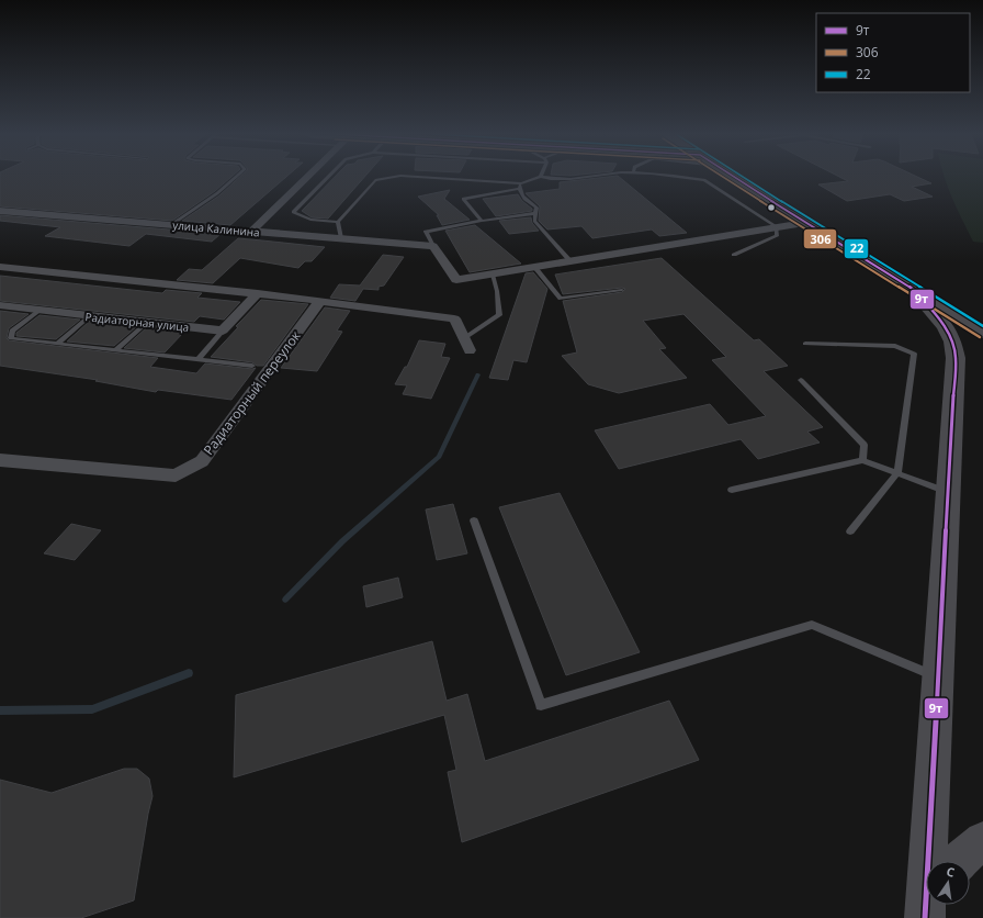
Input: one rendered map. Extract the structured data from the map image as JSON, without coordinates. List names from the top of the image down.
{
  "streets": {
    "street": ["улица Калинина", "Радиаторная улица", "Радиаторный переулок"]
  },
  "lines": ["transit line 9т", "transit line 306", "transit line 22"],
  "legend": ["9т", "306", "22"],
  "north": "top"
}
